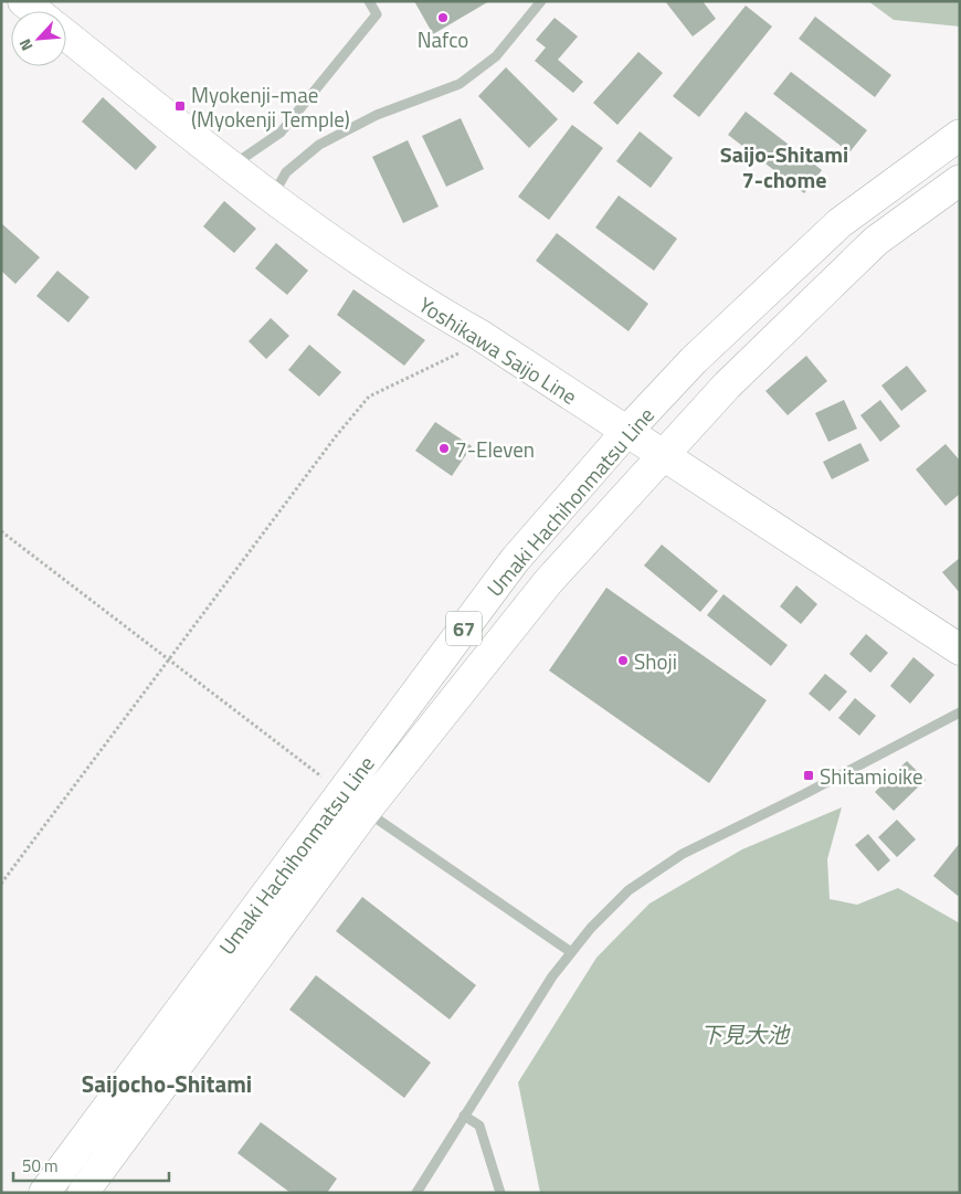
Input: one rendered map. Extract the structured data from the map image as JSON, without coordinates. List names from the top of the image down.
{
  "streets": {
    "main road": ["Yoshikawa Saijo Line", "Umaki Hachihonmatsu Line", "67"]
  },
  "crossings": [
    ["Yoshikawa Saijo Line", "Umaki Hachihonmatsu Line"]
  ],
  "districts": ["Saijo-Shitami 7-chome", "Saijocho-Shitami"],
  "water": ["下見大池"],
  "places": {
    "other": ["Nafco", "7-Eleven", "Shoji"],
    "transit": ["Myokenji-mae (Myokenji Temple)", "Shitamioike"]
  },
  "scale_bar": "50 m",
  "north": "bottom left"
}
